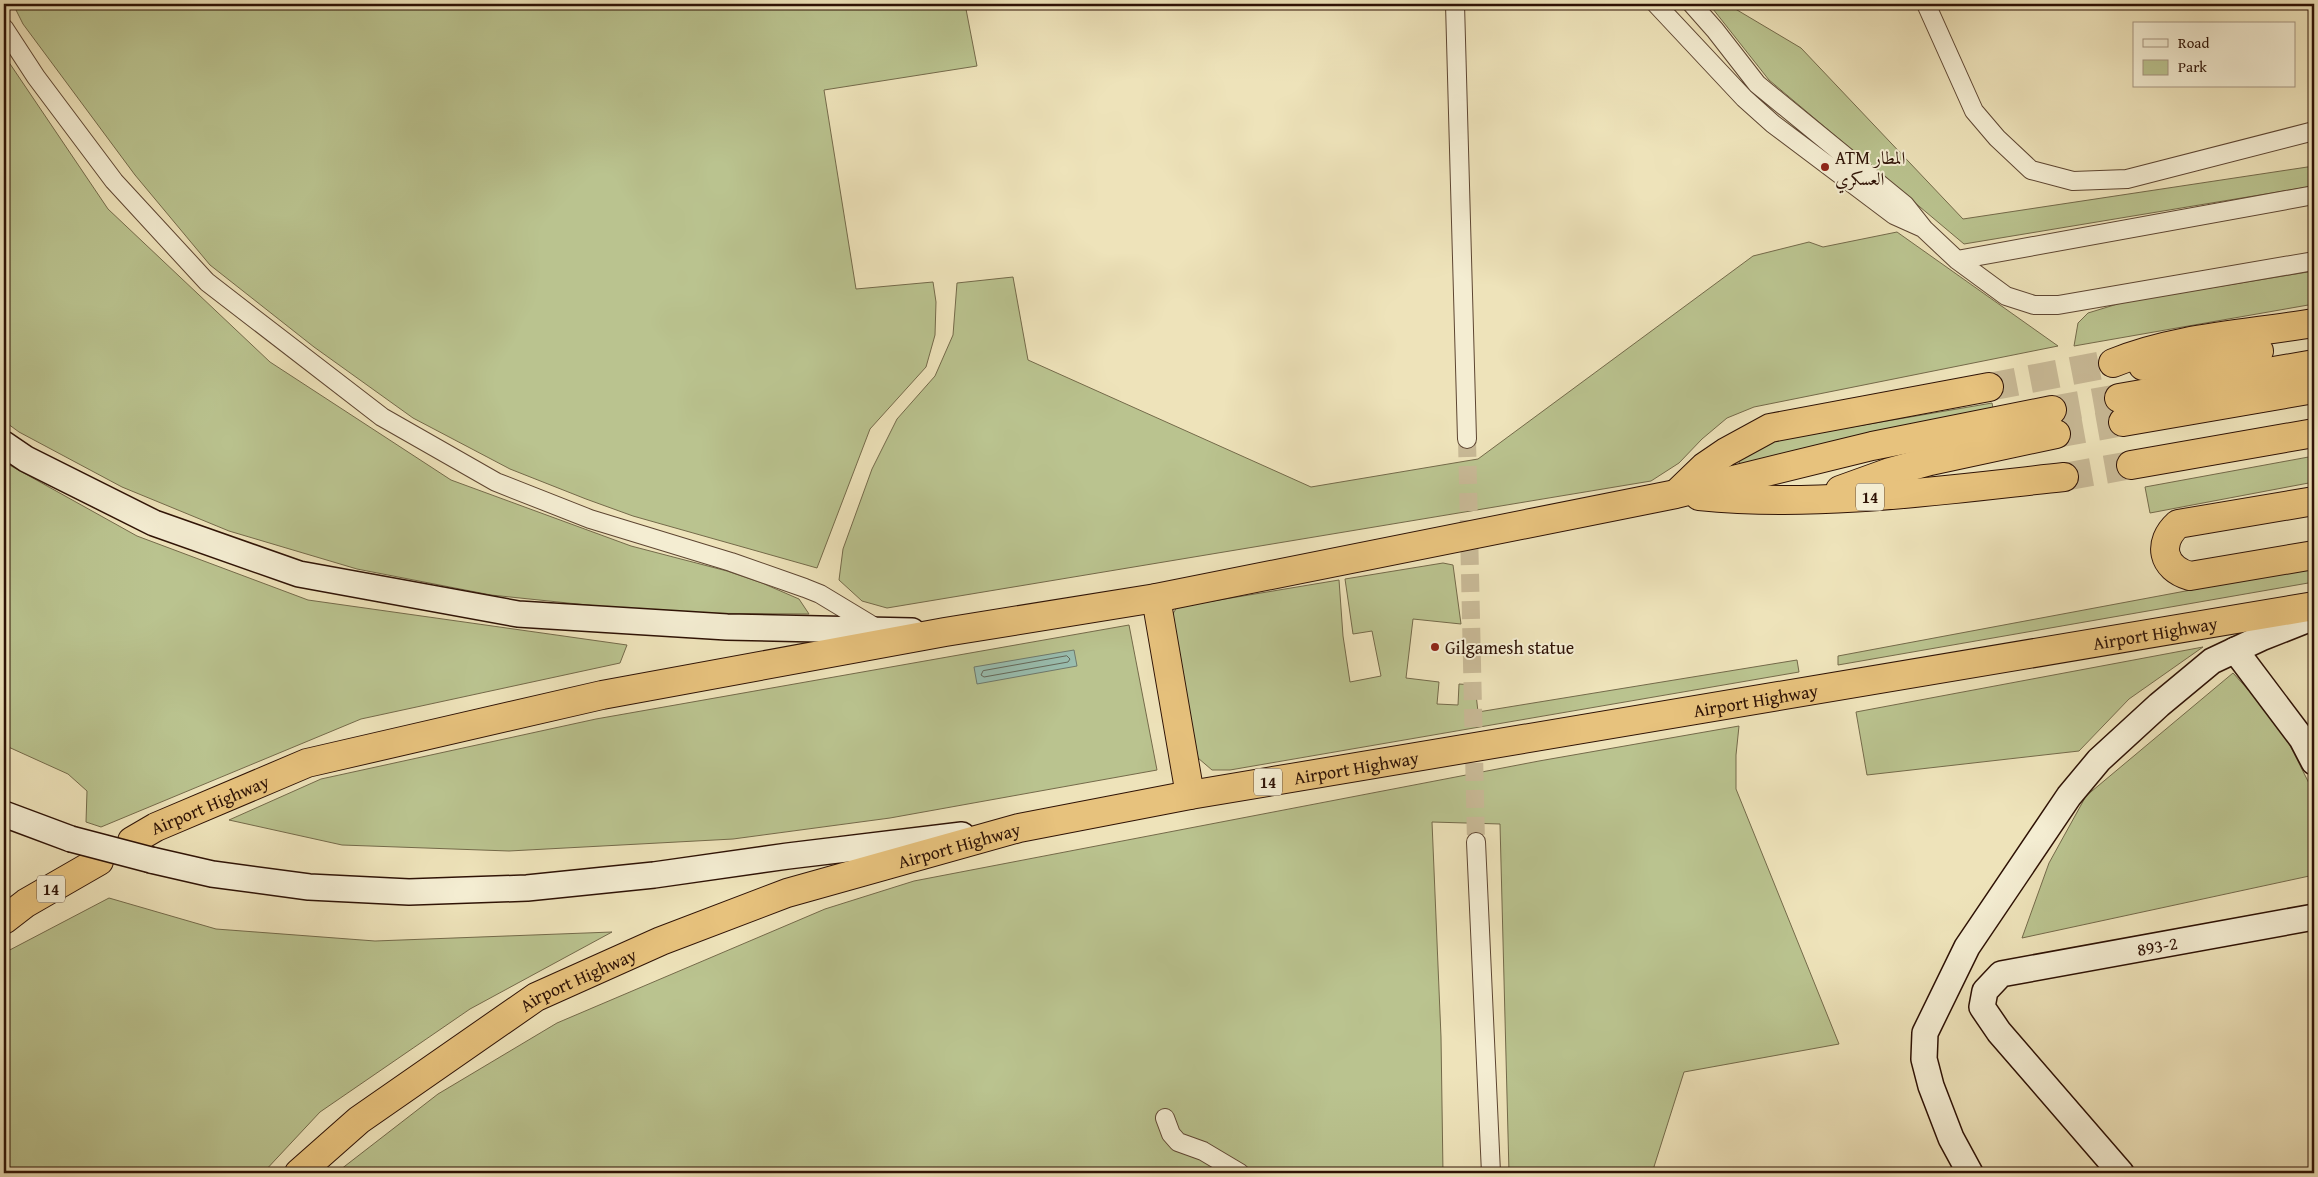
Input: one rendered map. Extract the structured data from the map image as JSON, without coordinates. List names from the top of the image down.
{
  "streets": {
    "highway": ["14", "Airport Highway"],
    "street": ["893-2"]
  },
  "crossings": [
    ["14", "Airport Highway"]
  ],
  "places": ["ATM المطار العسكري", "Gilgamesh statue"],
  "legend": ["Road", "Park"]
}
